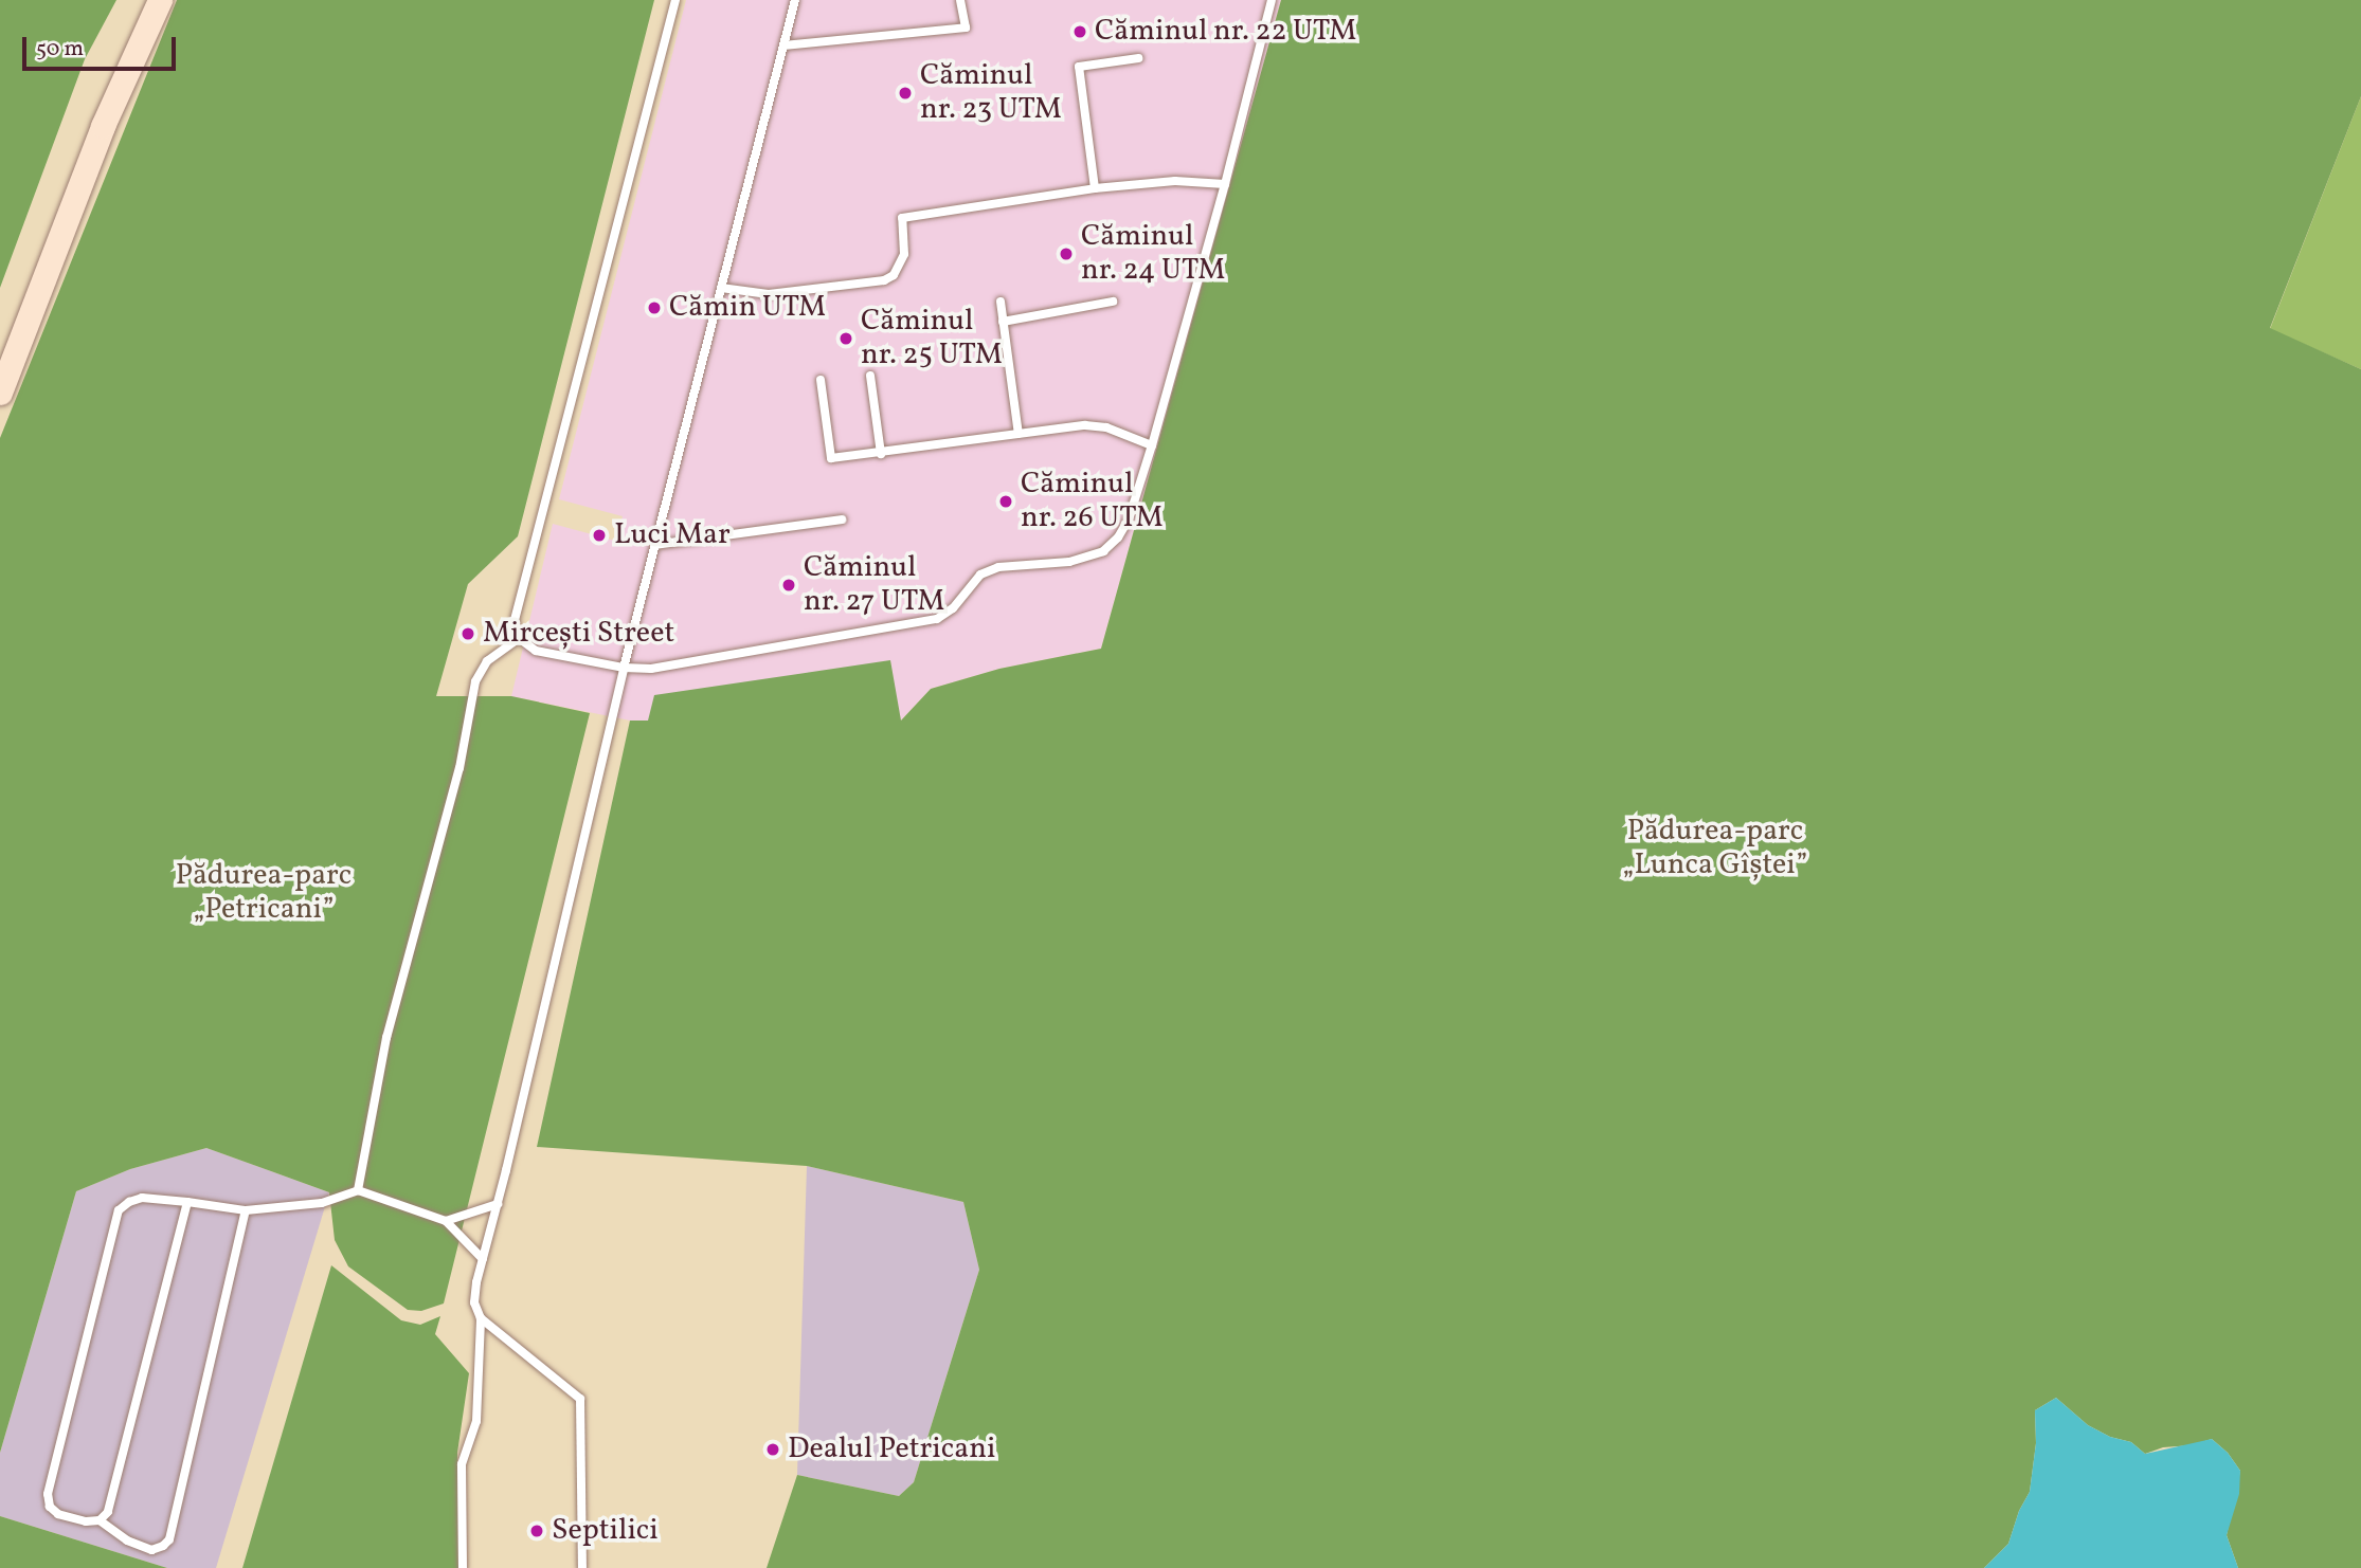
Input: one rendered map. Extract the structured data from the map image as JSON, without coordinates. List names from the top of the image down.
{
  "parks": ["Pădurea-parc „Lunca Gîștei”", "Pădurea-parc „Petricani”"],
  "places": [
    "Căminul nr. 22 UTM",
    "Căminul nr. 23 UTM",
    "Căminul nr. 24 UTM",
    "Cămin UTM",
    "Căminul nr. 25 UTM",
    "Căminul nr. 26 UTM",
    "Luci Mar",
    "Căminul nr. 27 UTM",
    "Mircești Street",
    "Dealul Petricani",
    "Septilici"
  ],
  "scale_bar": "50 m"
}
